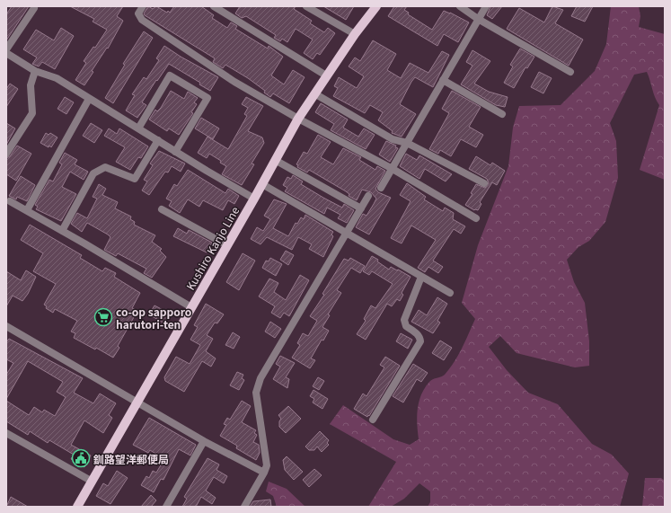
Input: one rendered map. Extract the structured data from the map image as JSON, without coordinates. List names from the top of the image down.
{
  "streets": {
    "main road": ["Kushiro Kanjo Line"]
  },
  "places": {
    "supermarket": ["co-op sapporo harutori-ten"],
    "public building": ["釧路望洋郵便局"]
  }
}
